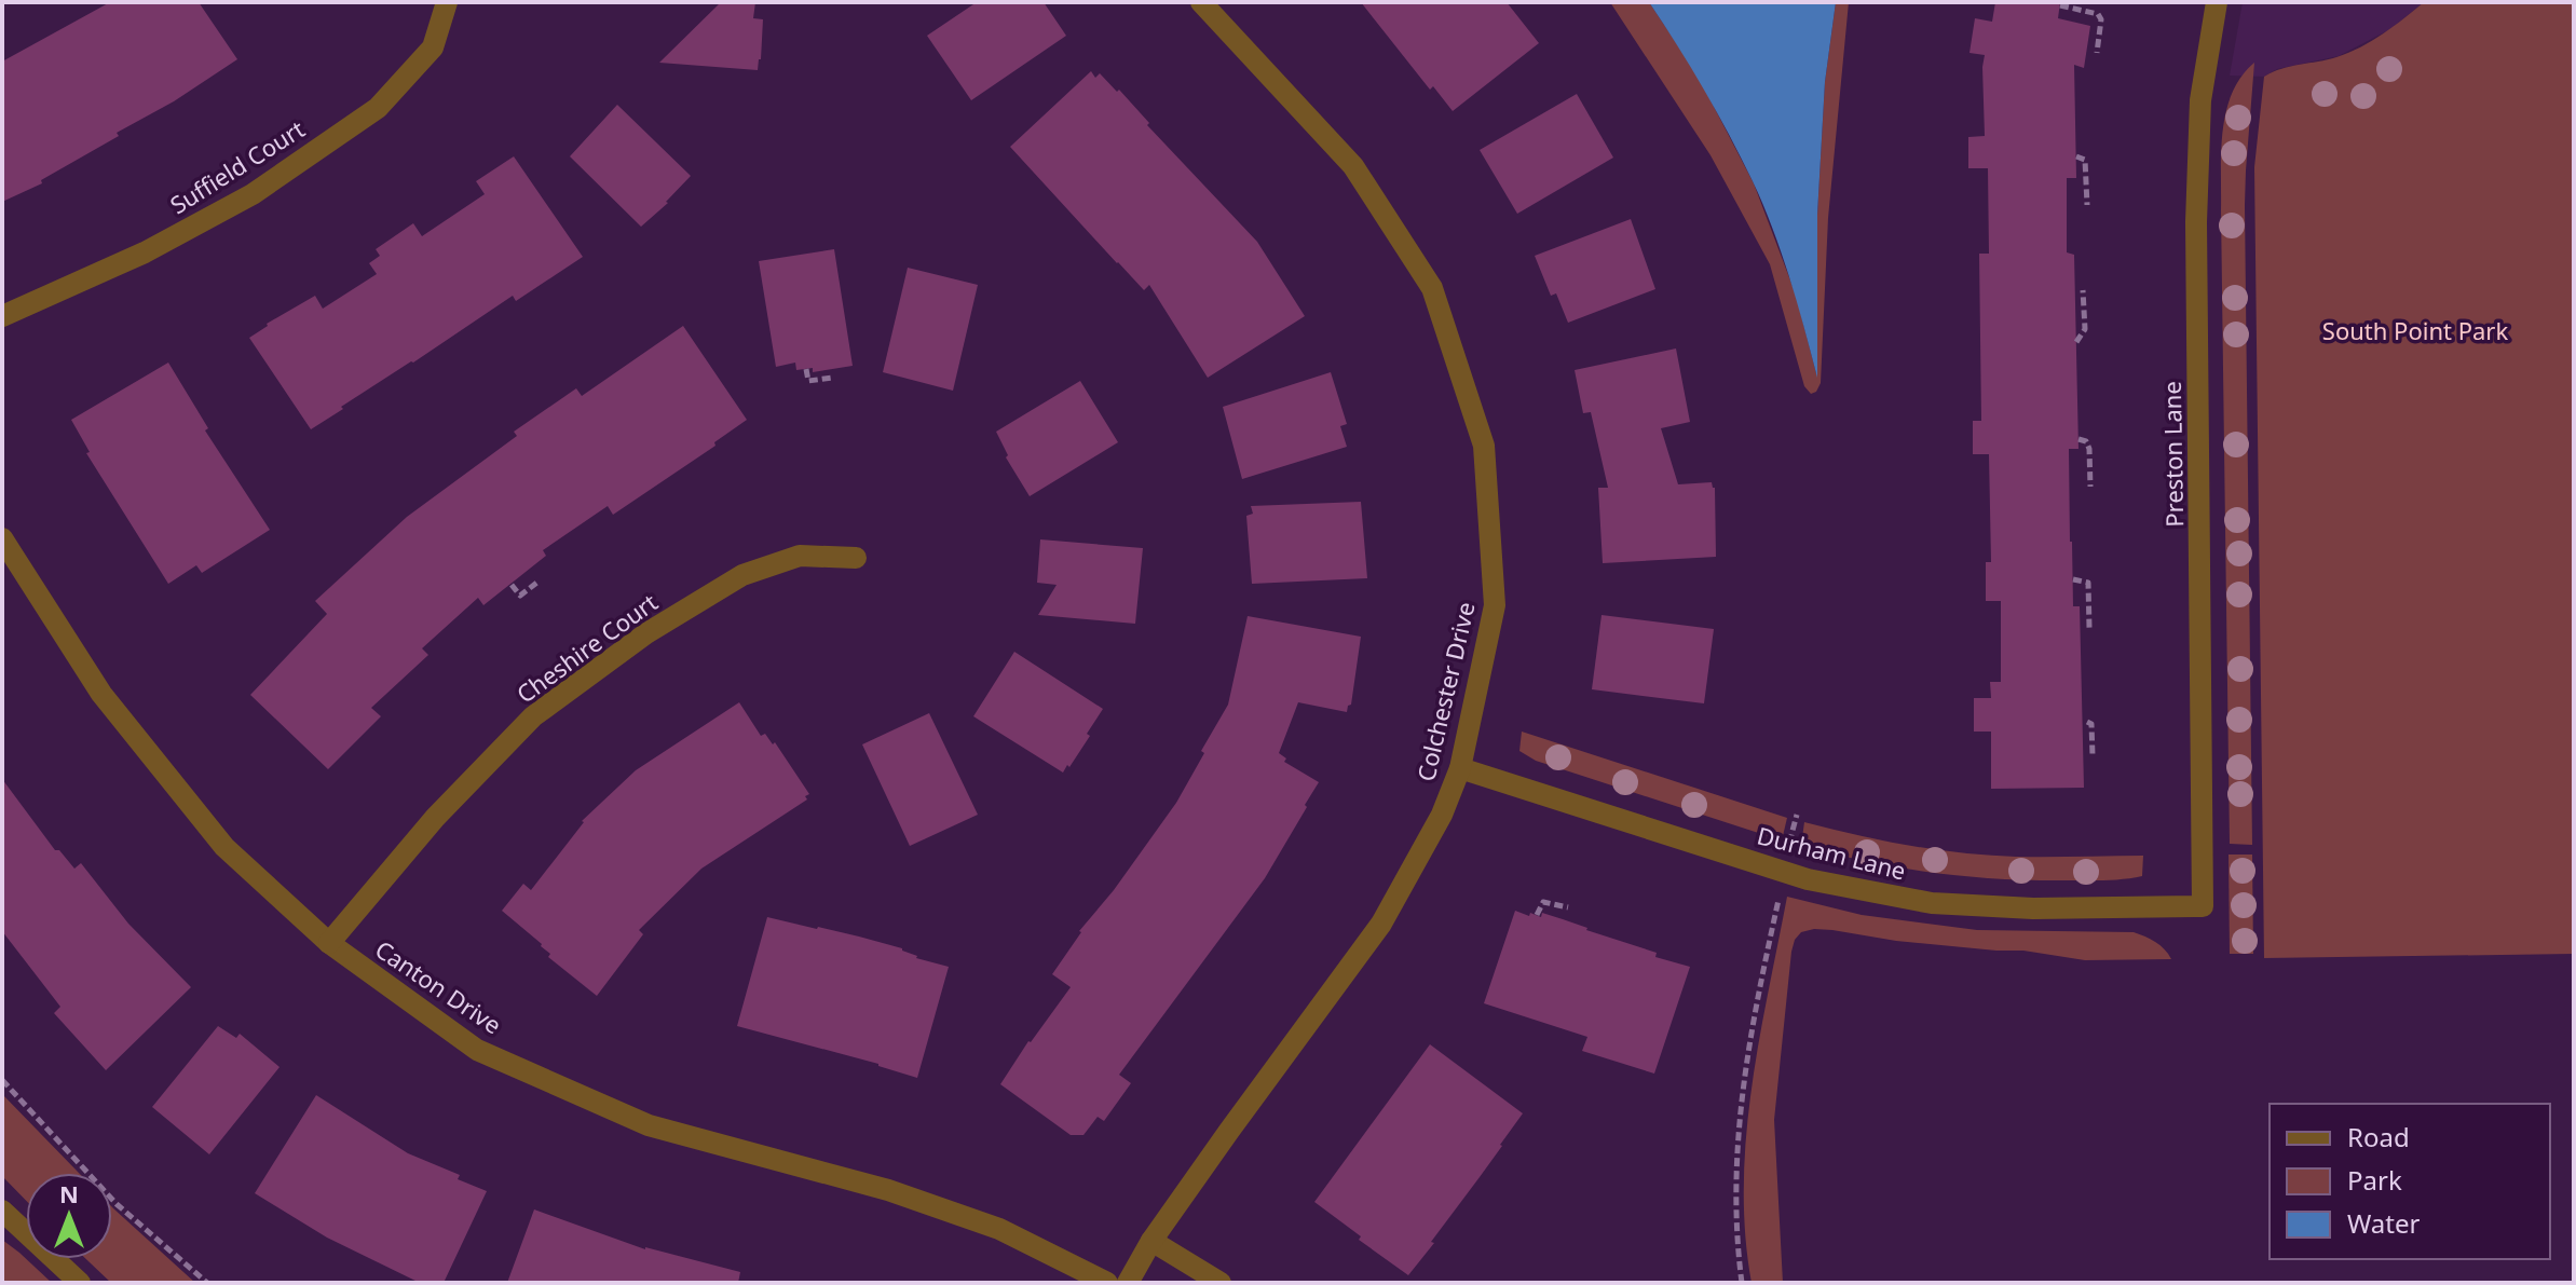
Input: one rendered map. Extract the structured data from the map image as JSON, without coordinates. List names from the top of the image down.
{
  "streets": {
    "street": [
      "Suffield Court",
      "Preston Lane",
      "Cheshire Court",
      "Colchester Drive",
      "Durham Lane",
      "Canton Drive"
    ]
  },
  "crossings": [
    ["Preston Lane", "Durham Lane"],
    ["Cheshire Court", "Canton Drive"],
    ["Colchester Drive", "Durham Lane"]
  ],
  "parks": ["South Point Park"],
  "legend": ["Road", "Park", "Water"],
  "north": "top"
}
